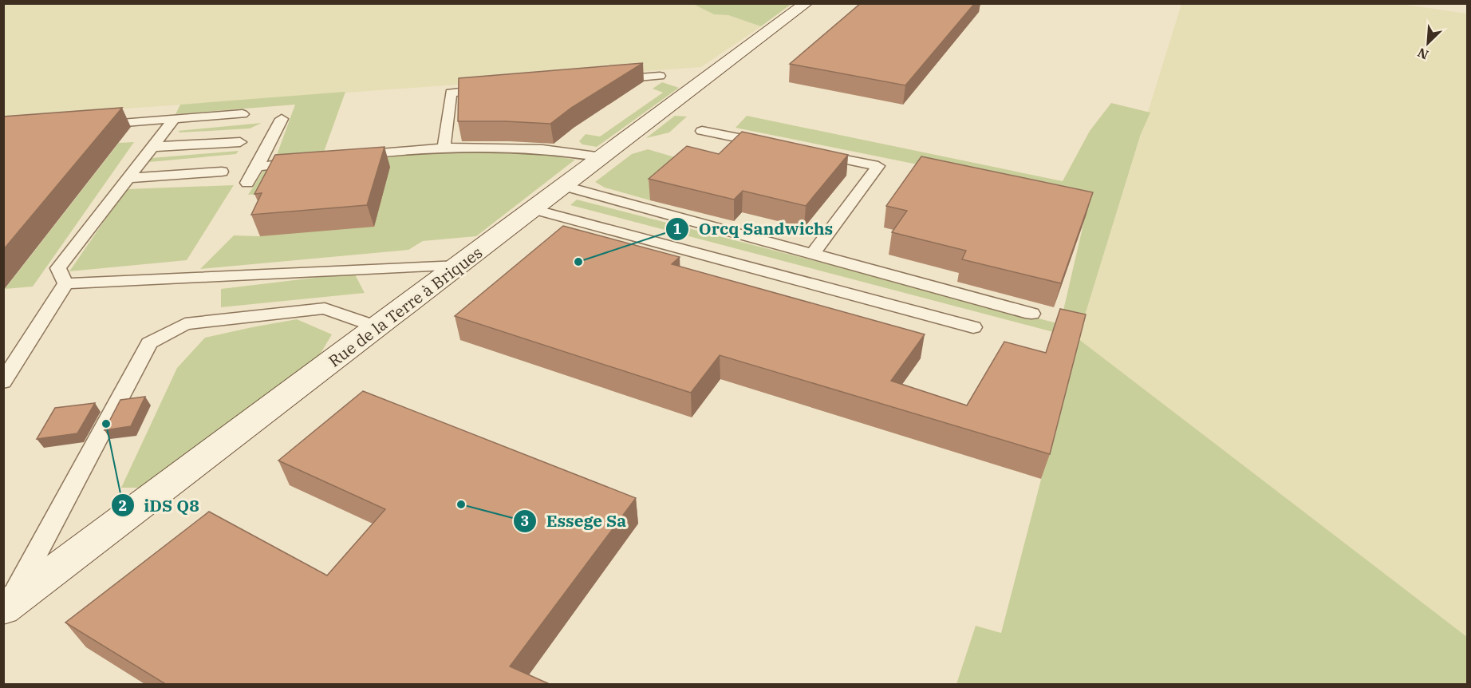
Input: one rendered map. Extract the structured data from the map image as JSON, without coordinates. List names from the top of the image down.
{
  "streets": {
    "main road": ["Rue de la Terre à Briques"]
  },
  "places": ["Orcq Sandwichs", "iDS Q8", "Essege Sa"],
  "north": "bottom left"
}
